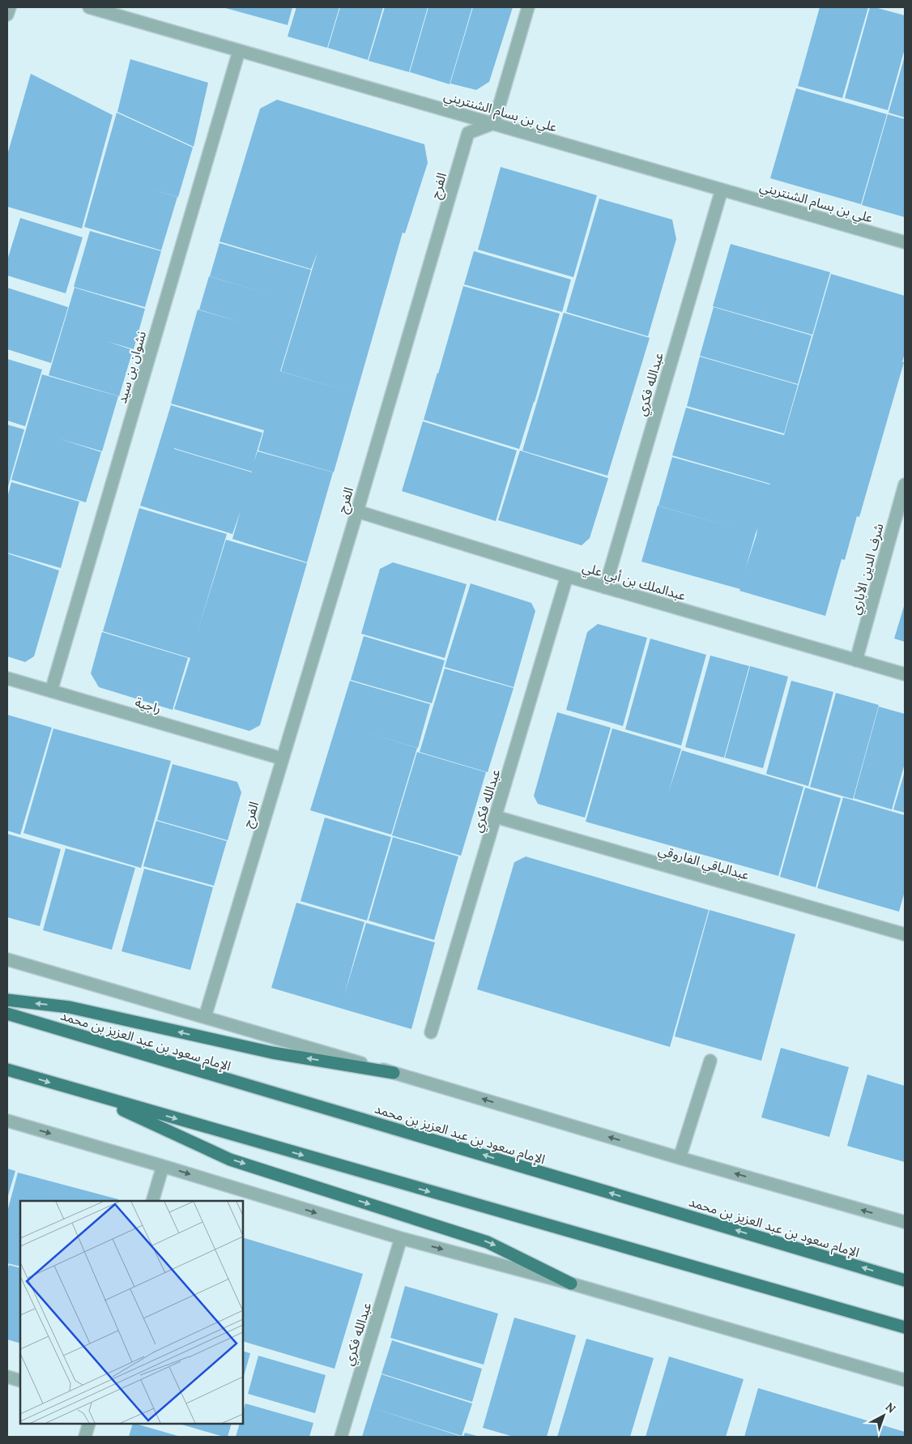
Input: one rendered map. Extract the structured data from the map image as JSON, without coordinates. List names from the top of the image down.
{
  "streets": {
    "main road": ["الإمام سعود بن عبد العزيز بن محمد"],
    "street": [
      "علي بن بسام الشنتريني",
      "الفرج",
      "نشوان بن سيد",
      "عبدالله فكري",
      "شرف الدين الأباري",
      "عبدالملك بن أبي علي",
      "راجية",
      "عبدالباقي الفاروقي"
    ]
  },
  "crossings": [
    ["علي بن بسام الشنتريني", "الفرج"],
    ["علي بن بسام الشنتريني", "نشوان بن سيد"],
    ["علي بن بسام الشنتريني", "عبدالله فكري"],
    ["الفرج", "عبدالملك بن أبي علي"],
    ["الفرج", "راجية"],
    ["نشوان بن سيد", "راجية"],
    ["عبدالله فكري", "عبدالملك بن أبي علي"],
    ["عبدالله فكري", "عبدالباقي الفاروقي"],
    ["شرف الدين الأباري", "عبدالملك بن أبي علي"]
  ],
  "north": "top right"
}
